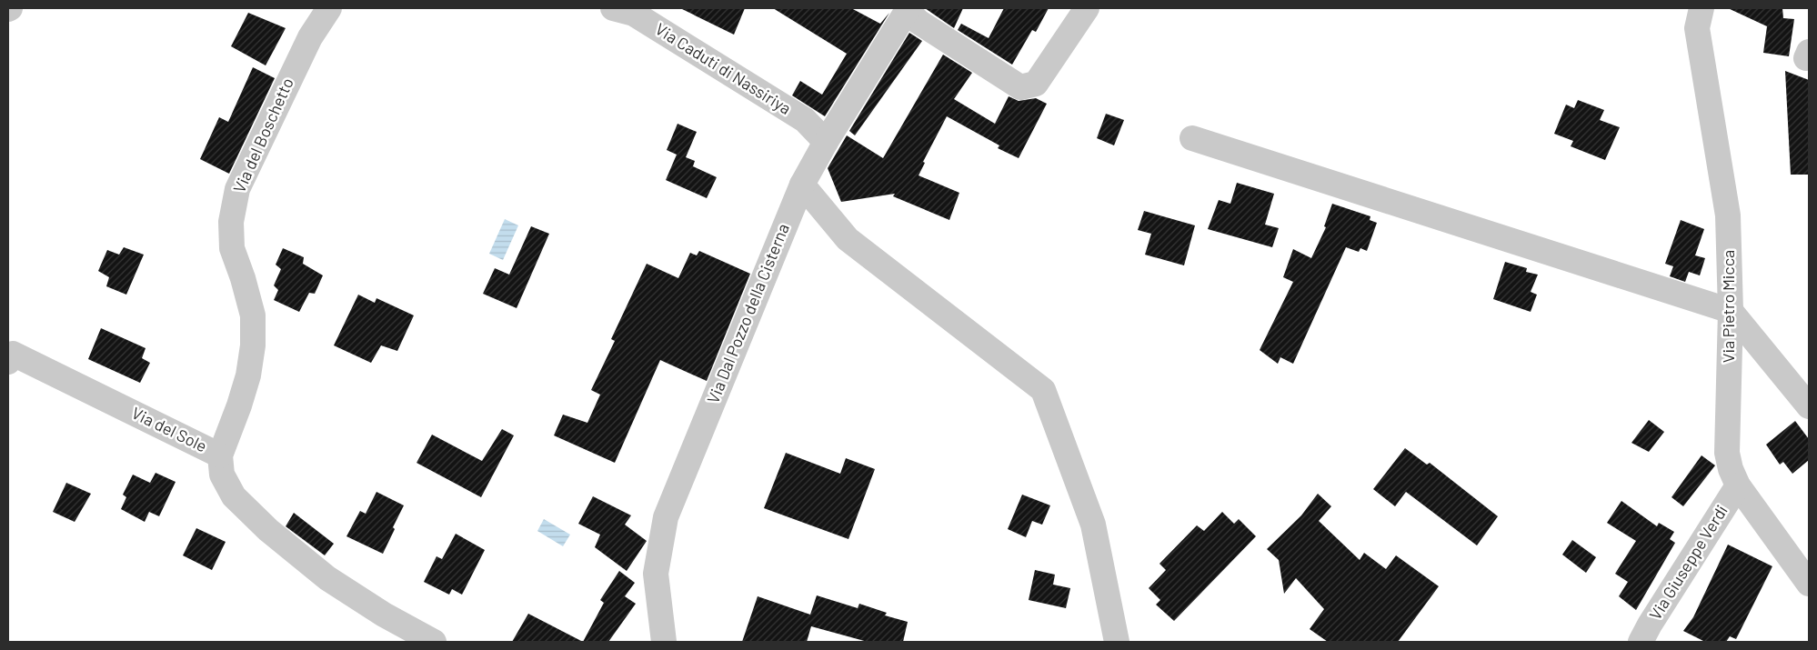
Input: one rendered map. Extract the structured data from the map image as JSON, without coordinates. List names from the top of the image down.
{
  "streets": {
    "street": [
      "Via Caduti di Nassiriya",
      "Via del Boschetto",
      "Via Pietro Micca",
      "Via Dal Pozzo della Cisterna",
      "Via del Sole",
      "Via Giuseppe Verdi"
    ]
  },
  "crossings": [
    ["Via Caduti di Nassiriya", "Via Dal Pozzo della Cisterna"],
    ["Via del Boschetto", "Via del Sole"],
    ["Via Pietro Micca", "Via Giuseppe Verdi"]
  ]
}
